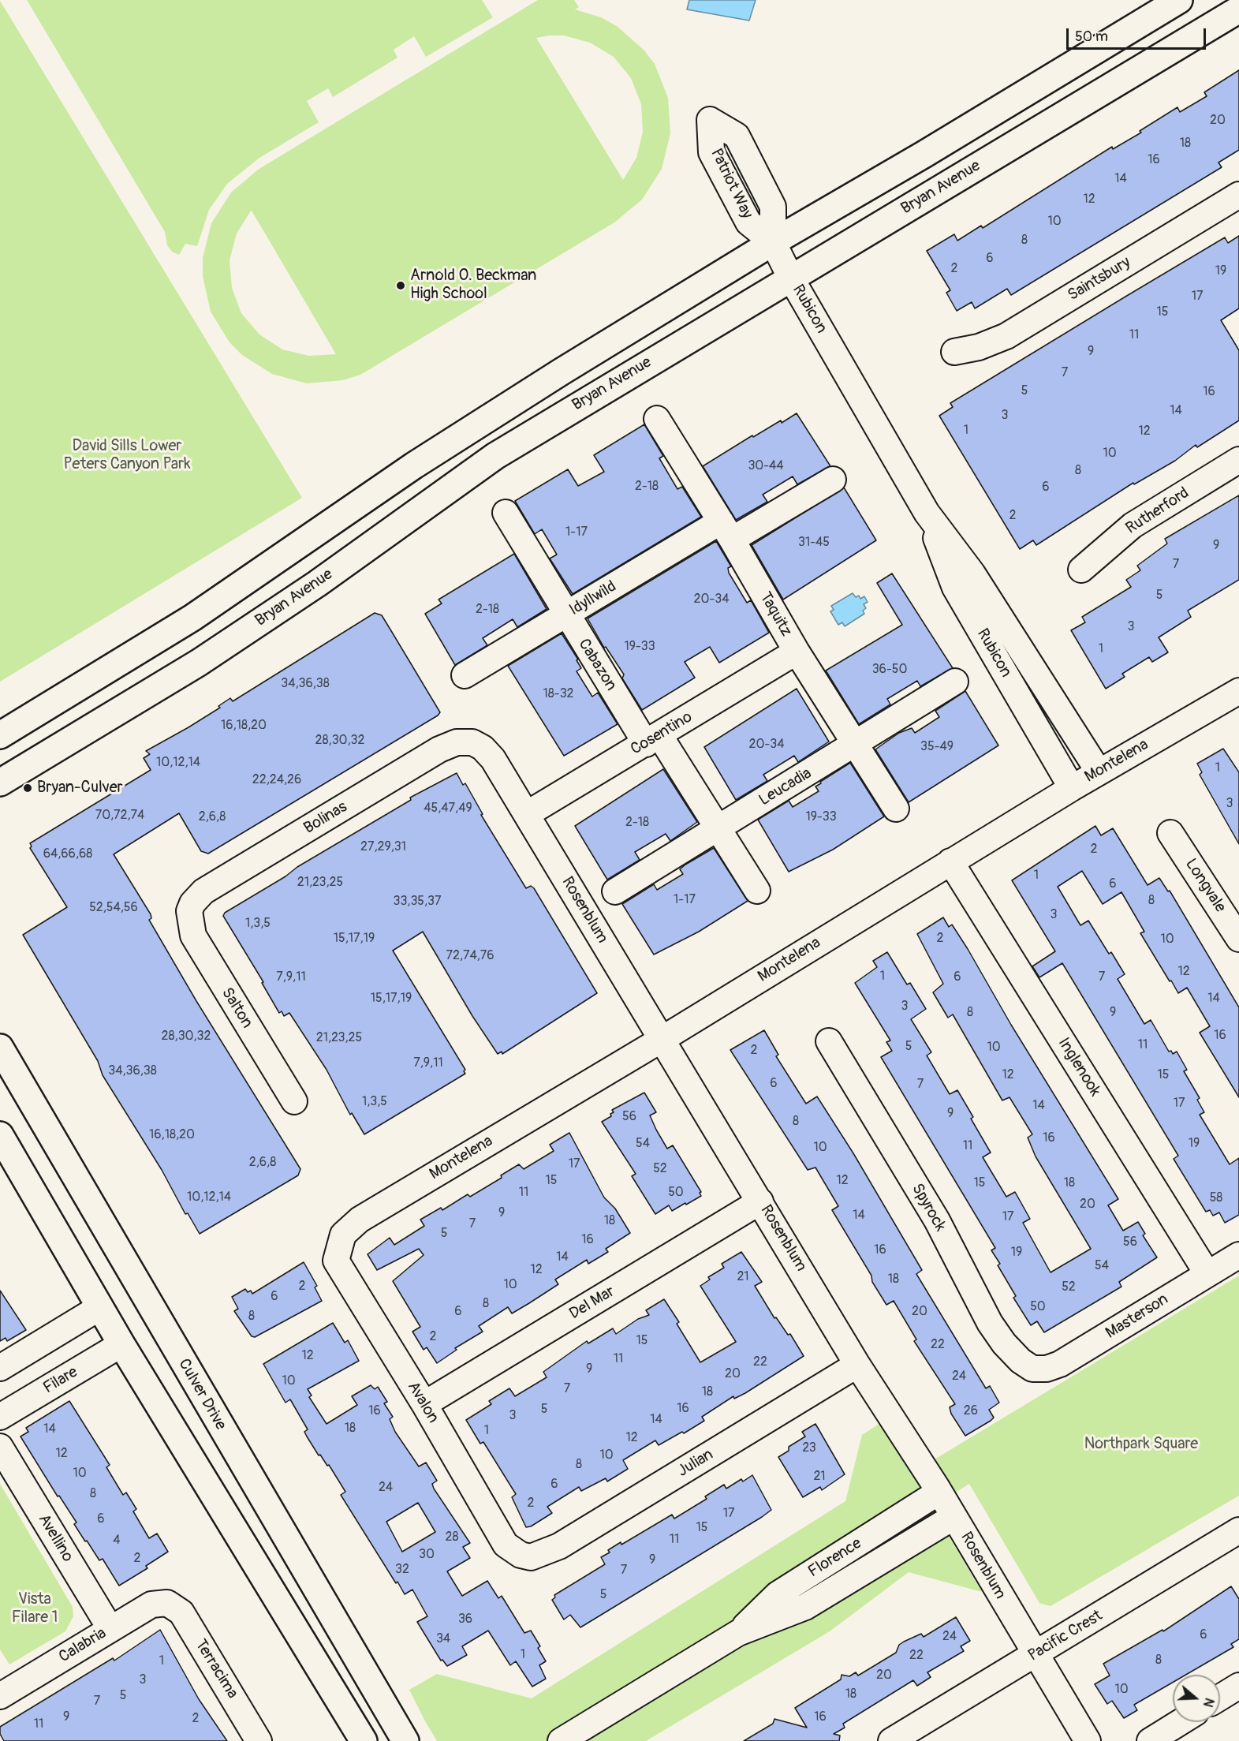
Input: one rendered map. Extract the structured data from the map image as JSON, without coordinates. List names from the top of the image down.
{
  "streets": {
    "main road": ["Bryan Avenue", "Culver Drive"],
    "street": [
      "Saintsbury",
      "Rubicon",
      "Rutherford",
      "Idyllwild",
      "Taquitz",
      "Cabazon",
      "Cosentino",
      "Montelena",
      "Leucadia",
      "Bolinas",
      "Longvale",
      "Rosenblum",
      "Salton",
      "Inglenook",
      "Spyrock",
      "Del Mar",
      "Masterson",
      "Filare",
      "Avalon",
      "Julian",
      "Avellino",
      "Florence",
      "Pacific Crest",
      "Calabria",
      "Terracima"
    ]
  },
  "crossings": [
    ["Bryan Avenue", "Rubicon"],
    ["Rubicon", "Montelena"],
    ["Idyllwild", "Taquitz"],
    ["Idyllwild", "Cabazon"],
    ["Taquitz", "Cosentino"],
    ["Taquitz", "Leucadia"],
    ["Cabazon", "Cosentino"],
    ["Cabazon", "Leucadia"],
    ["Cosentino", "Rosenblum"],
    ["Montelena", "Rosenblum"],
    ["Montelena", "Inglenook"],
    ["Montelena", "Avalon"],
    ["Bolinas", "Rosenblum"],
    ["Bolinas", "Salton"],
    ["Rosenblum", "Del Mar"],
    ["Rosenblum", "Julian"],
    ["Rosenblum", "Florence"],
    ["Rosenblum", "Pacific Crest"],
    ["Inglenook", "Masterson"],
    ["Spyrock", "Masterson"],
    ["Del Mar", "Avalon"],
    ["Avalon", "Julian"],
    ["Avellino", "Calabria"],
    ["Calabria", "Terracima"]
  ],
  "parks": ["David Sills Lower Peters Canyon Park", "Northpark Square", "Vista Filare 1"],
  "places": ["Arnold O. Beckman High School", "Bryan-Culver"],
  "house_numbers": [
    "20",
    "18",
    "16",
    "14",
    "12",
    "10",
    "8",
    "6",
    "2",
    "19",
    "17",
    "15",
    "11",
    "9",
    "7",
    "5",
    "16",
    "14",
    "3",
    "1",
    "12",
    "10",
    "30-44",
    "8",
    "2-18",
    "6",
    "2",
    "1-17",
    "31-45",
    "9",
    "7",
    "5",
    "20-34",
    "2-18",
    "3",
    "19-33",
    "1",
    "36-50",
    "34,36,38",
    "18-32",
    "16,18,20",
    "28,30,32",
    "20-34",
    "35-49",
    "10,12,14",
    "1",
    "22,24,26",
    "3",
    "45,47,49",
    "70,72,74",
    "2,6,8",
    "19-33",
    "2-18",
    "27,29,31",
    "2",
    "64,66,68",
    "1",
    "21,23,25",
    "6",
    "1-17",
    "8",
    "33,35,37",
    "52,54,56",
    "3",
    "1,3,5",
    "15,17,19",
    "2",
    "10",
    "72,74,76",
    "12",
    "1",
    "7,9,11",
    "6",
    "7",
    "15,17,19",
    "14",
    "3",
    "8",
    "9",
    "16",
    "28,30,32",
    "21,23,25",
    "11",
    "5",
    "10",
    "2",
    "7,9,11",
    "34,36,38",
    "12",
    "15",
    "6",
    "7",
    "1,3,5",
    "17",
    "14",
    "9",
    "56",
    "8",
    "16,18,20",
    "16",
    "54",
    "19",
    "11",
    "10",
    "2,6,8",
    "17",
    "52",
    "15",
    "12",
    "15",
    "18",
    "11",
    "50",
    "10,12,14",
    "58",
    "20",
    "9",
    "14",
    "17",
    "18",
    "7",
    "5",
    "16",
    "56",
    "16",
    "19",
    "14",
    "54",
    "12",
    "21",
    "18",
    "10",
    "2",
    "52",
    "6",
    "8",
    "50",
    "6",
    "20",
    "8",
    "2",
    "15",
    "22",
    "12",
    "11",
    "22",
    "9",
    "20",
    "24",
    "10",
    "7",
    "18",
    "16",
    "5",
    "16",
    "26",
    "3",
    "14",
    "18",
    "14",
    "1",
    "12",
    "23",
    "12",
    "10",
    "8",
    "10",
    "21",
    "6",
    "24",
    "8",
    "2",
    "17",
    "6",
    "15",
    "28",
    "11",
    "4",
    "30",
    "2",
    "9",
    "32",
    "7",
    "5",
    "36",
    "6",
    "24",
    "34",
    "1",
    "22",
    "8",
    "1",
    "20",
    "3",
    "10",
    "18",
    "5",
    "7",
    "9",
    "16",
    "2",
    "11"
  ],
  "scale_bar": "50 m",
  "north": "right"
}
